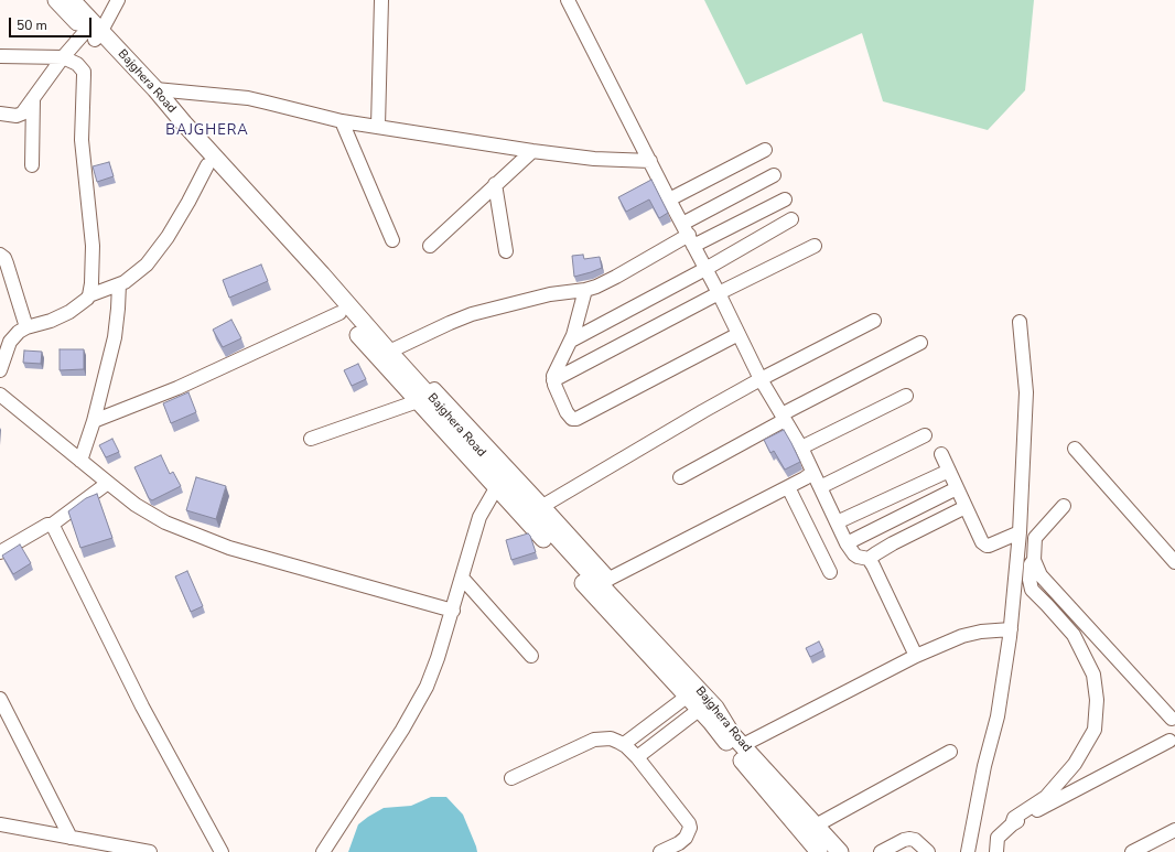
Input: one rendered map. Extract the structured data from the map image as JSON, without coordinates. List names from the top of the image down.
{
  "streets": {
    "main road": ["Bajghera Road"]
  },
  "districts": ["BAJGHERA"],
  "scale_bar": "50 m"
}
